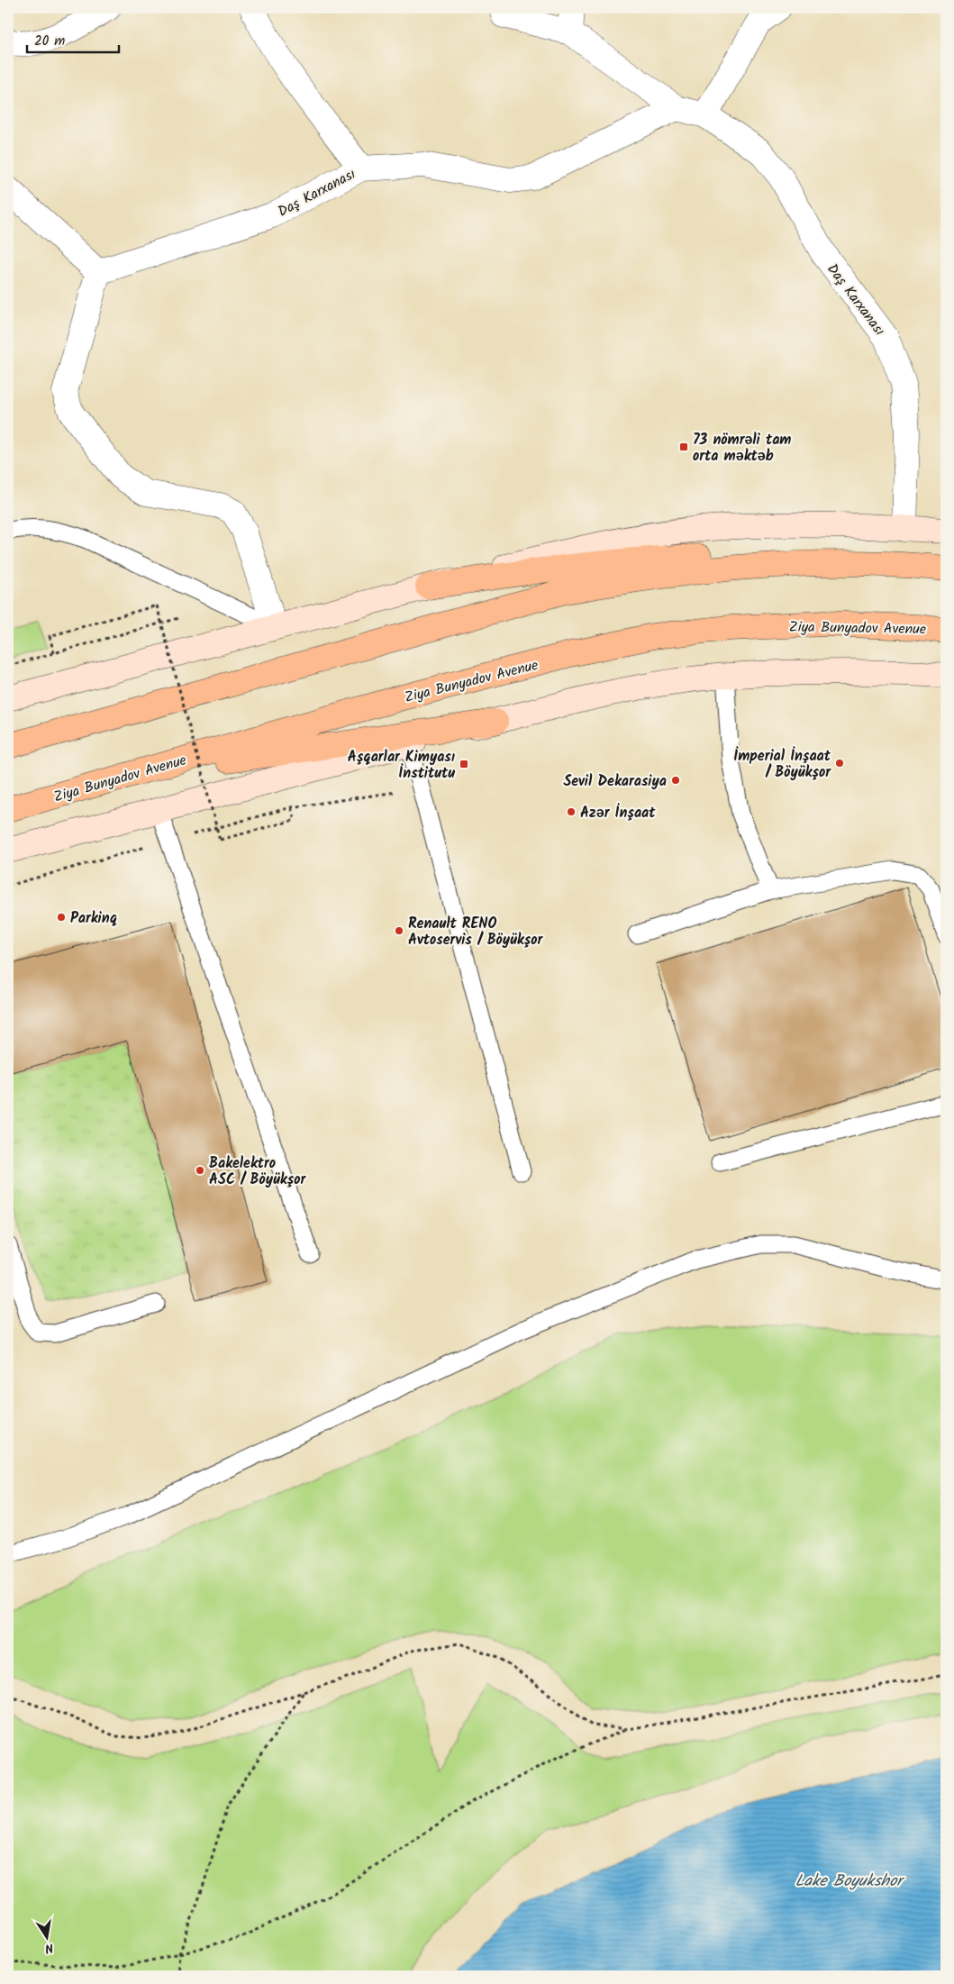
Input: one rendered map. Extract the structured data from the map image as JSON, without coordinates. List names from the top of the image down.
{
  "streets": {
    "main road": ["Ziya Bunyadov Avenue"],
    "street": ["Daş Karxanası"]
  },
  "water": ["Lake Boyukshor"],
  "places": {
    "transit": ["73 nömrəli tam orta məktəb", "Aşqarlar Kimyası İnstitutu"],
    "other": [
      "İmperial İnşaat / Böyükşor",
      "Sevil Dekarasiya",
      "Azər İnşaat",
      "Parkinq",
      "Renault RENO Avtoservis / Böyükşor",
      "Bakelektro ASC / Böyükşor"
    ]
  },
  "scale_bar": "20 m",
  "north": "bottom"
}
